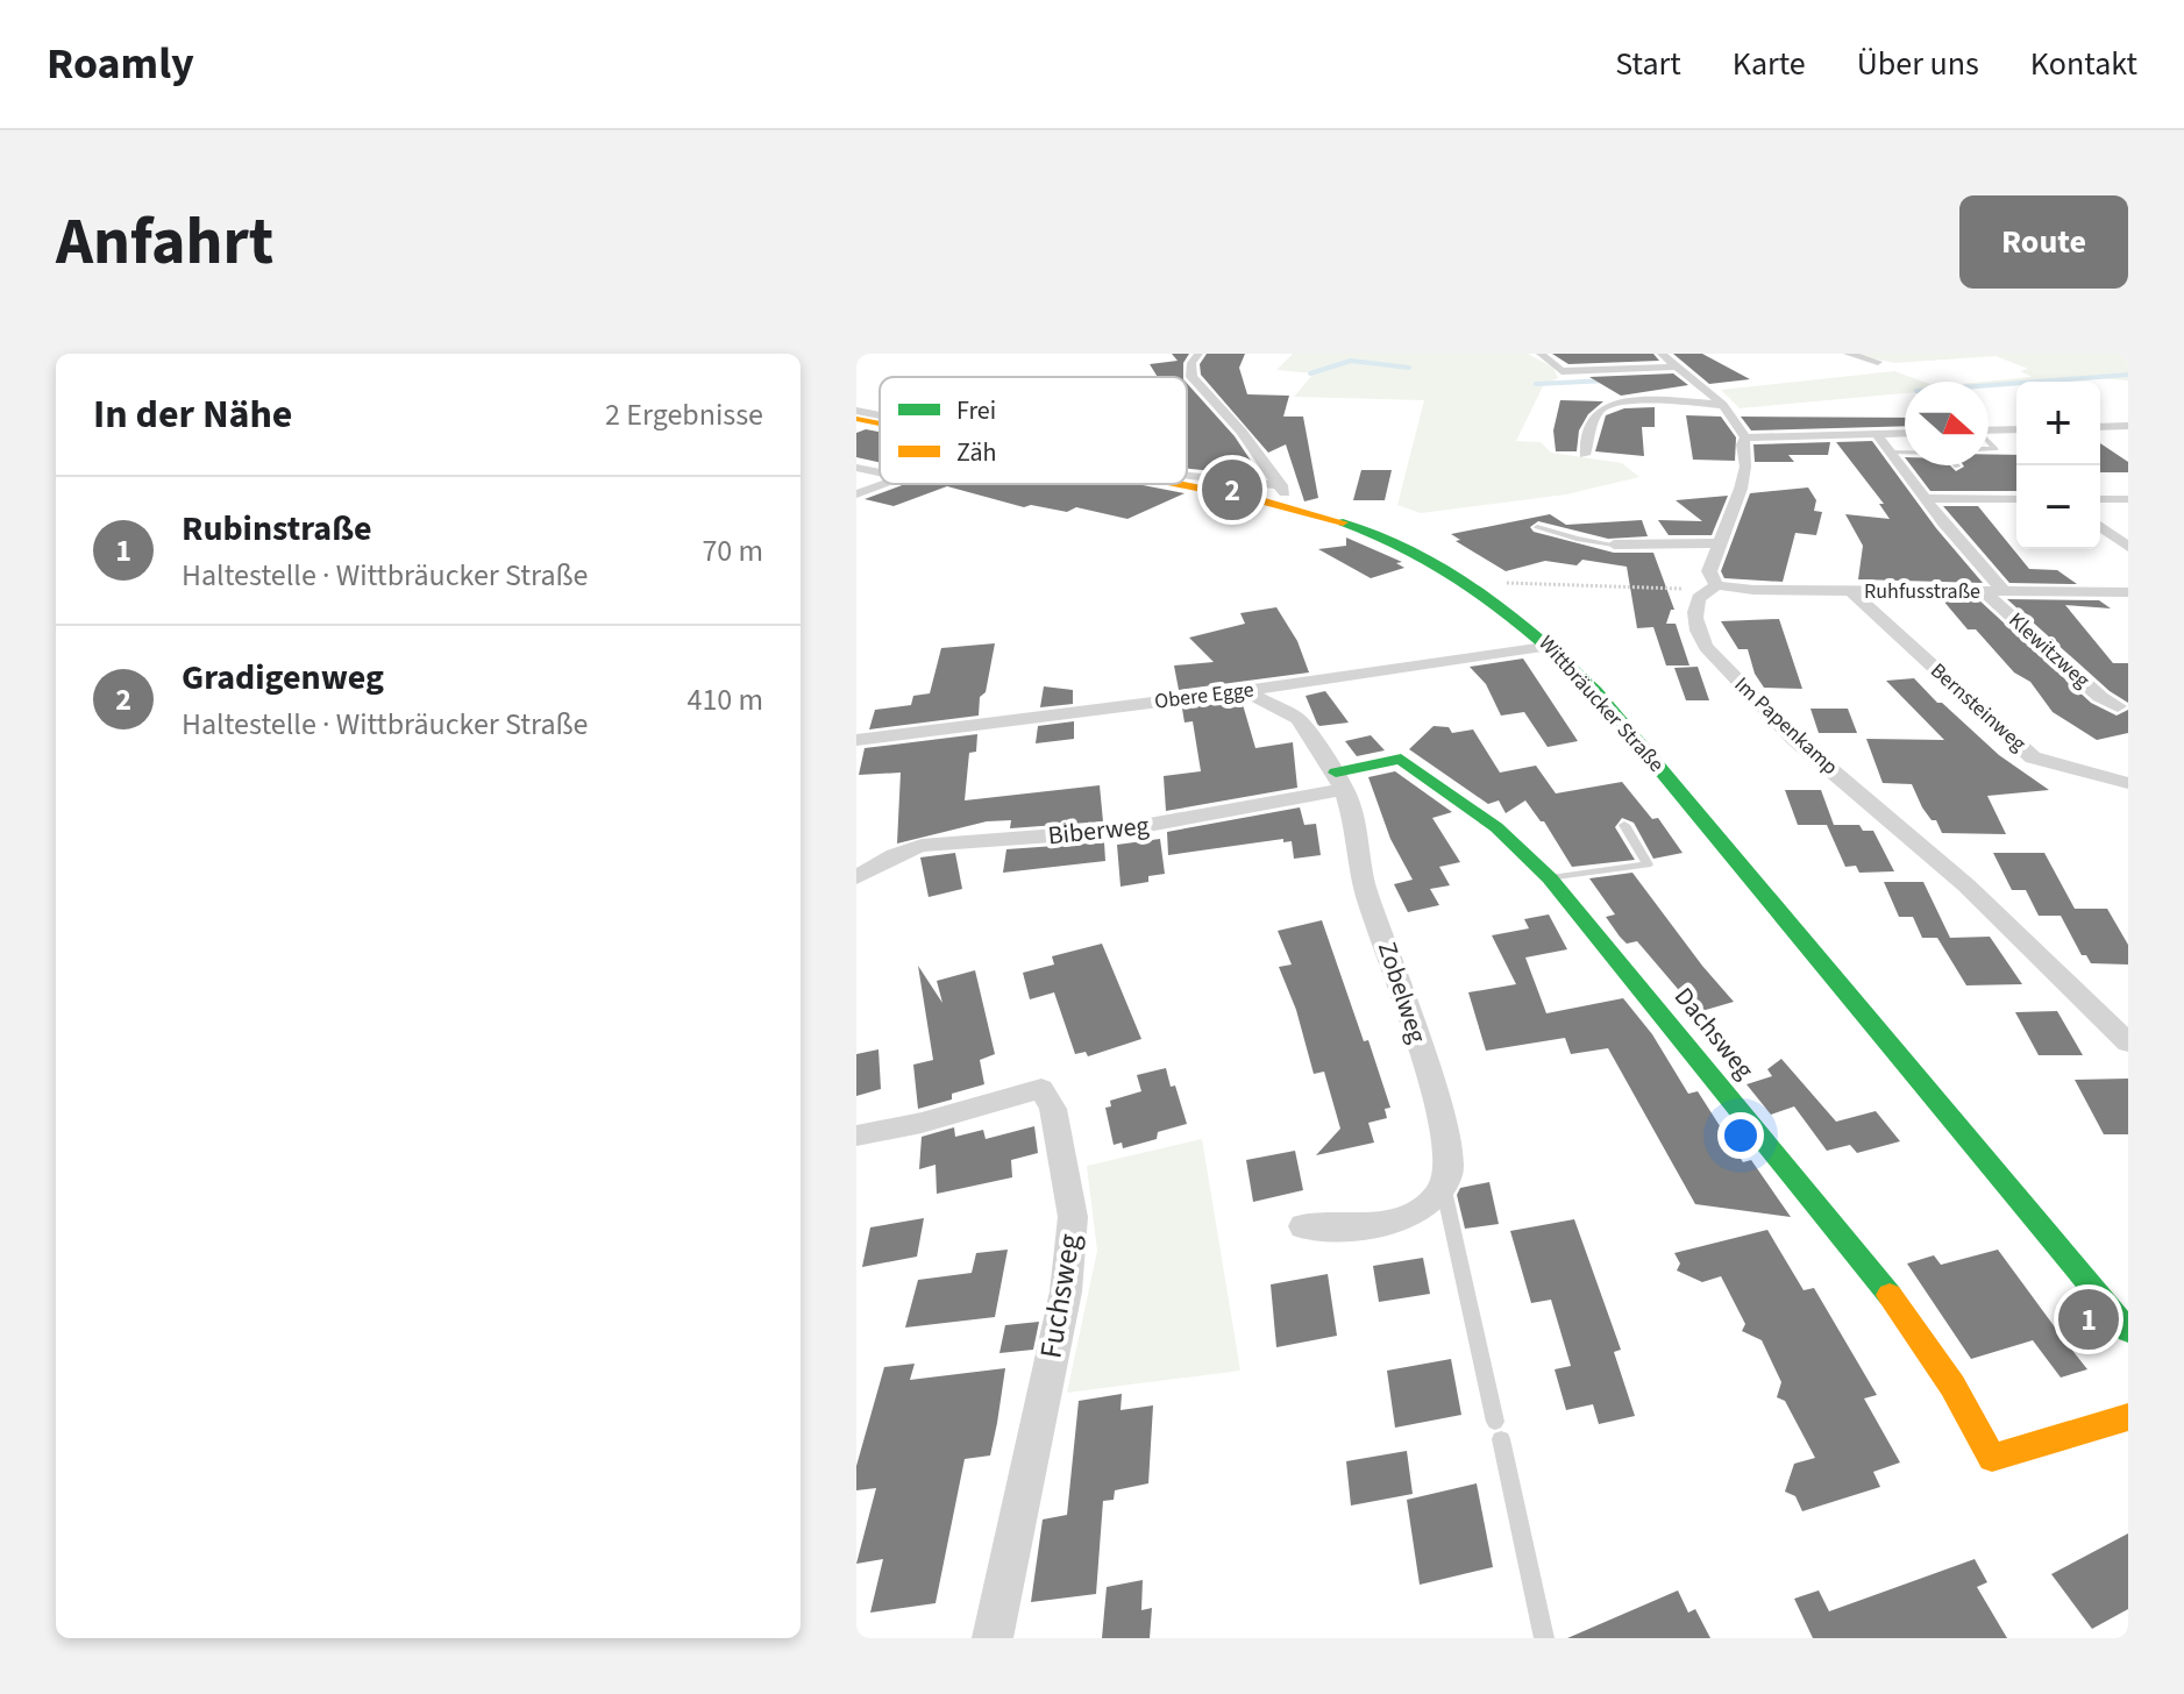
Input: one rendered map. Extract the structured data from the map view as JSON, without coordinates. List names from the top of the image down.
{
  "streets": {
    "main road": ["Wittbräucker Straße", "Dachsweg"],
    "street": [
      "Ruhfusstraße",
      "Klewitzweg",
      "Obere Egge",
      "Bernsteinweg",
      "Im Papenkamp",
      "Biberweg",
      "Zobelweg",
      "Fuchsweg"
    ]
  },
  "crossings": [
    ["Ruhfusstraße", "Klewitzweg"],
    ["Ruhfusstraße", "Bernsteinweg"],
    ["Ruhfusstraße", "Im Papenkamp"],
    ["Obere Egge", "Wittbräucker Straße"],
    ["Obere Egge", "Zobelweg"],
    ["Biberweg", "Zobelweg"],
    ["Biberweg", "Dachsweg"],
    ["Zobelweg", "Dachsweg"]
  ],
  "legend": ["Frei", "Zäh"],
  "north": "right",
  "page": {
    "header": "Roamly",
    "nav": [
      "Start",
      "Karte",
      "Über uns",
      "Kontakt"
    ],
    "buttons": "Route",
    "title": "Anfahrt",
    "heading": ["In der Nähe", "2 Ergebnisse"],
    "map_buttons": ["+", "−"],
    "pins": ["2", "1"],
    "list": [
      {
        "mark": "1",
        "name": "Rubinstraße",
        "note": "Haltestelle · Wittbräucker Straße",
        "value": "70 m"
      },
      {
        "mark": "2",
        "name": "Gradigenweg",
        "note": "Haltestelle · Wittbräucker Straße",
        "value": "410 m"
      }
    ]
  }
}
